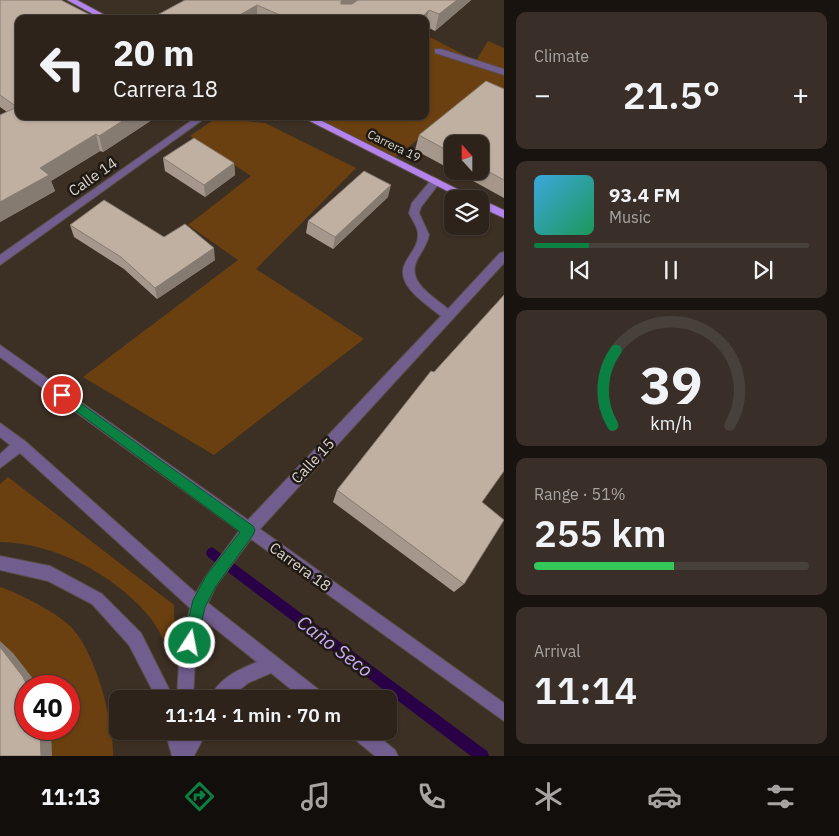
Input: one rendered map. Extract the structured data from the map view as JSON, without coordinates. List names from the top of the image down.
{
  "streets": {
    "main road": ["Carrera 19"],
    "street": ["Calle 14", "Calle 15", "Carrera 18"]
  },
  "crossings": [
    ["Calle 15", "Carrera 18"]
  ],
  "water": ["Caño Seco"],
  "north": "top",
  "page": {
    "tile": [
      "Climate",
      ["Range · 51%", "255 km"],
      ["Arrival", "11:14"]
    ],
    "turn": ["20 m", "Carrera 18"],
    "heat": ["−", "21.5°", "+"],
    "song": ["93.4 FM", "Music"],
    "limit": "40",
    "trip": "11:14 · 1 min · 70 m",
    "tabs": "11:13",
    "gauge": ["39", "km/h"]
  }
}
